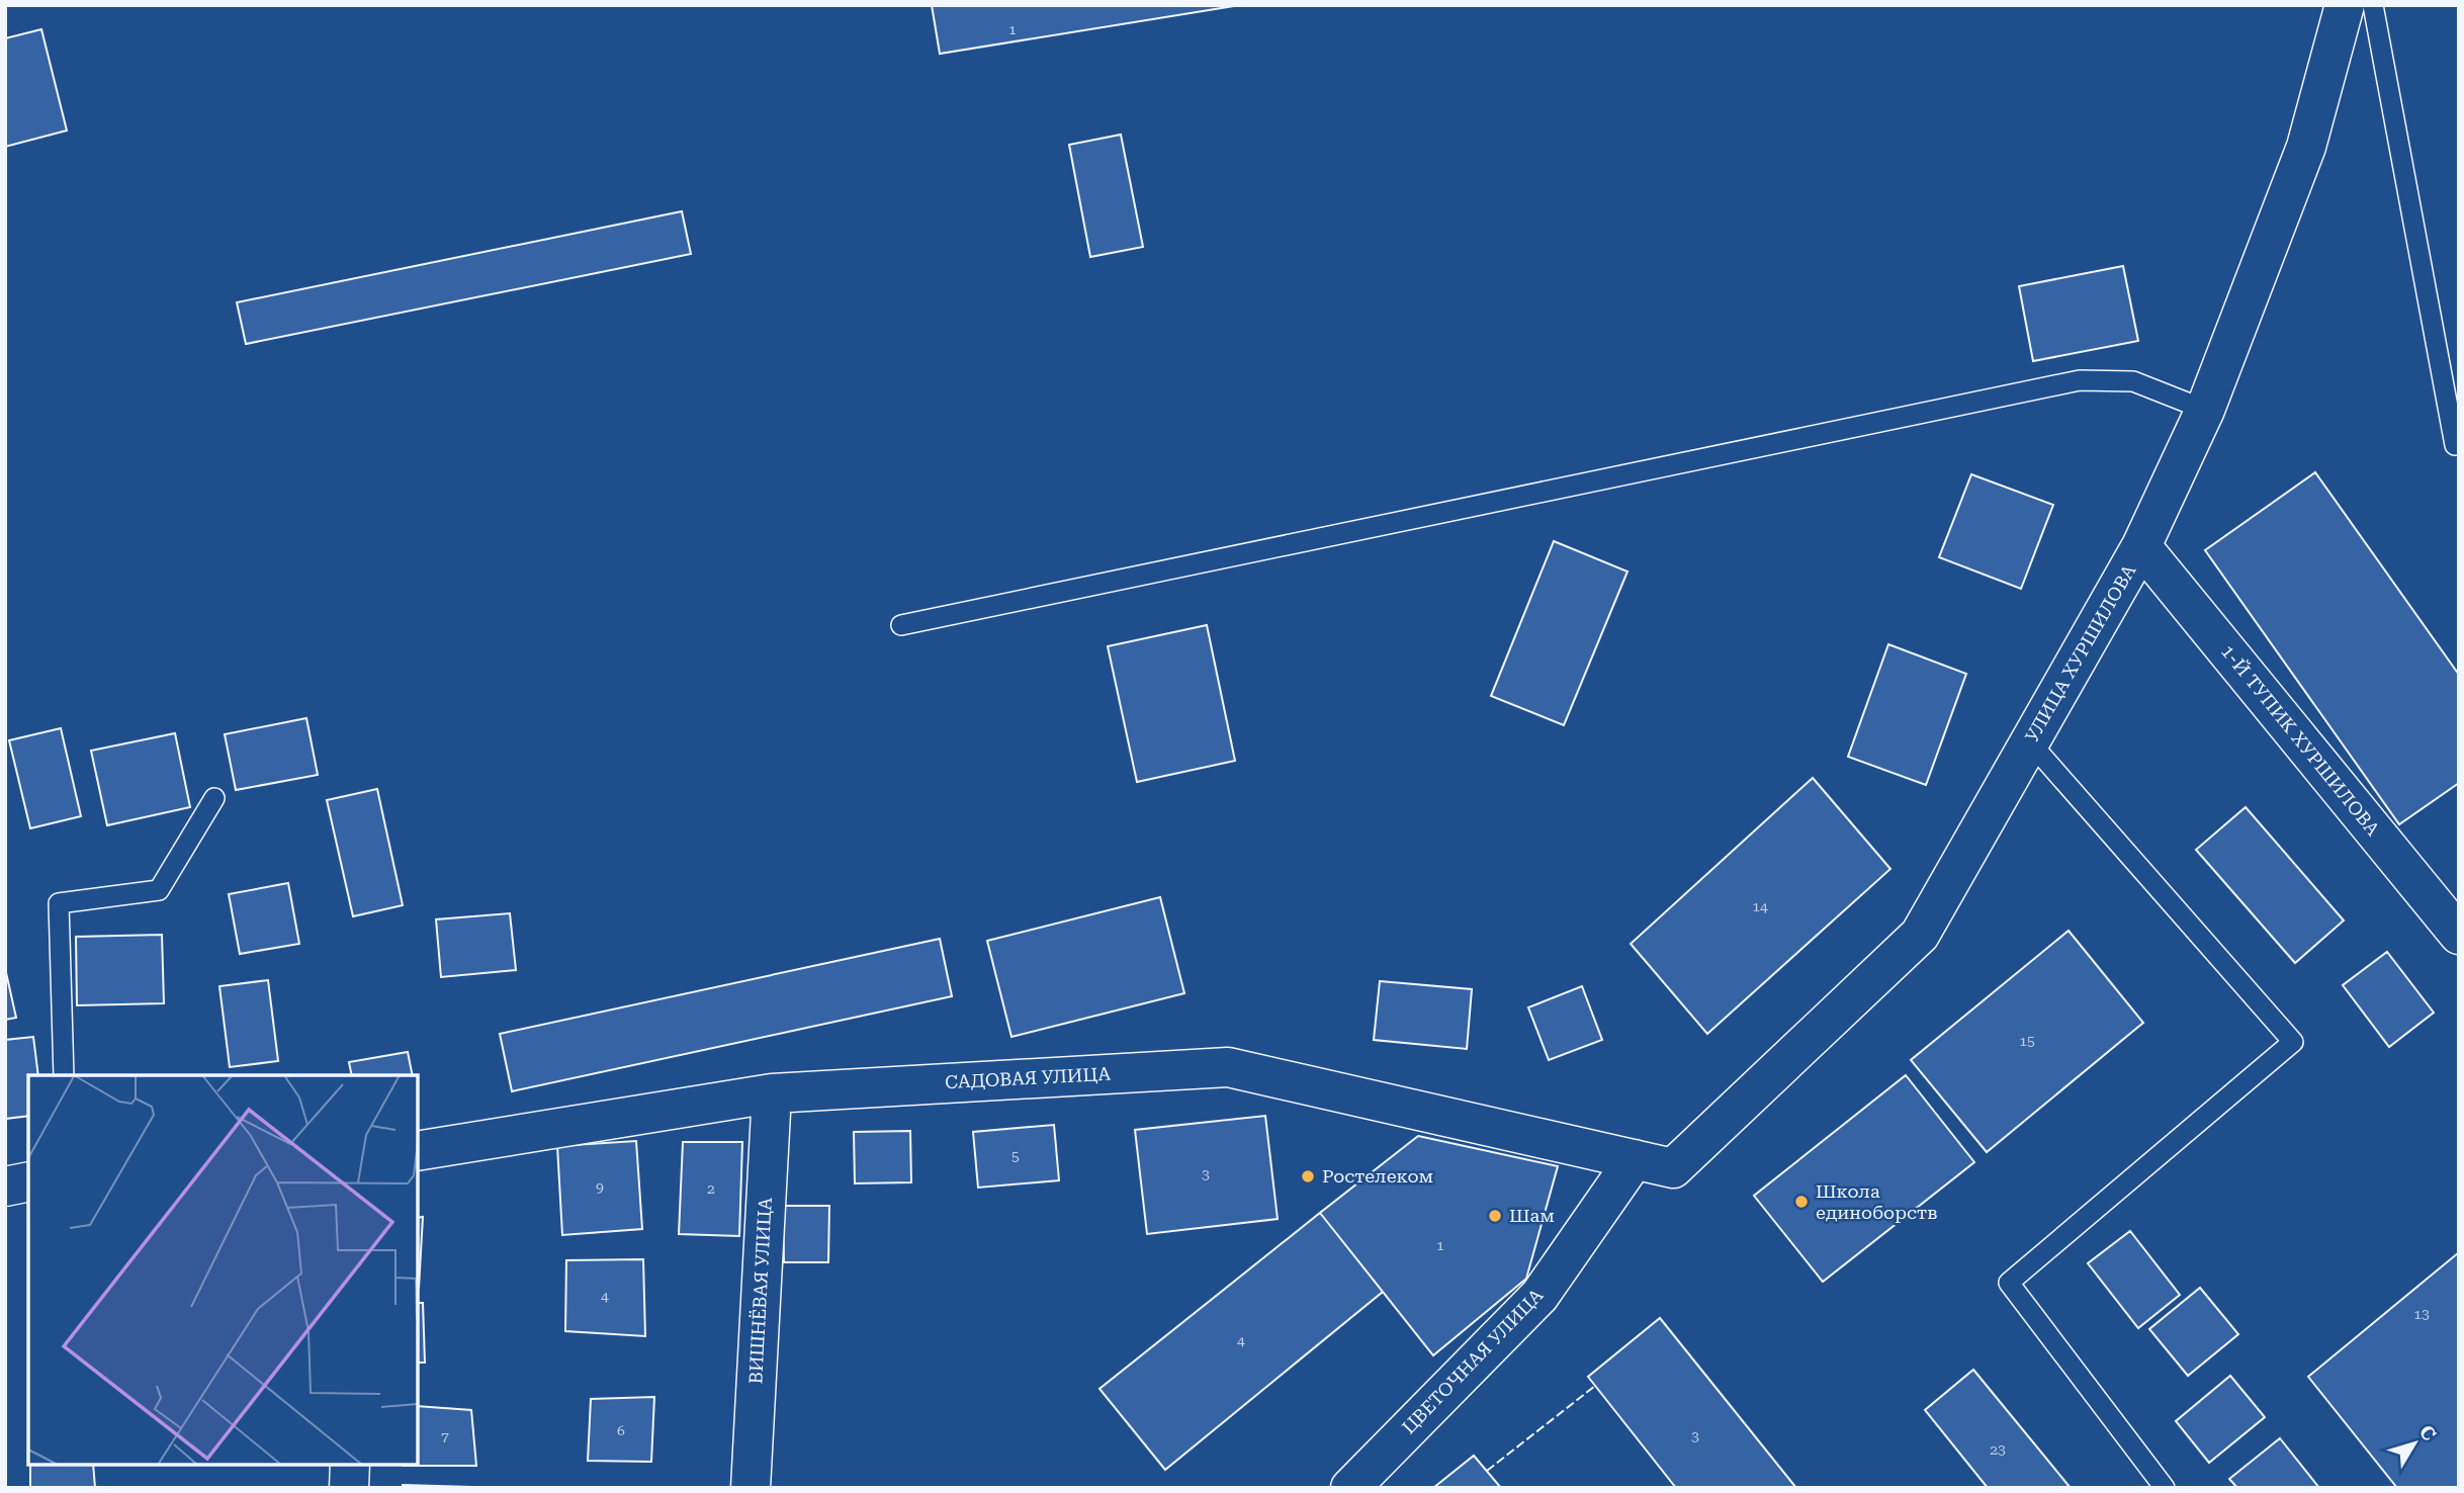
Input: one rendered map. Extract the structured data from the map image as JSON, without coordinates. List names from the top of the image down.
{
  "streets": {
    "street": [
      "УЛИЦА ХУРШИЛОВА",
      "1-Й ТУПИК ХУРШИЛОВА",
      "САДОВАЯ УЛИЦА",
      "ВИШНЁВАЯ УЛИЦА",
      "ЦВЕТОЧНАЯ УЛИЦА"
    ]
  },
  "crossings": [
    ["УЛИЦА ХУРШИЛОВА", "1-Й ТУПИК ХУРШИЛОВА"],
    ["УЛИЦА ХУРШИЛОВА", "САДОВАЯ УЛИЦА"],
    ["УЛИЦА ХУРШИЛОВА", "ЦВЕТОЧНАЯ УЛИЦА"],
    ["САДОВАЯ УЛИЦА", "ВИШНЁВАЯ УЛИЦА"],
    ["САДОВАЯ УЛИЦА", "ЦВЕТОЧНАЯ УЛИЦА"]
  ],
  "places": ["Ростелеком", "Школа единоборств", "Шам"],
  "house_numbers": [
    "1",
    "14",
    "15",
    "5",
    "3",
    "9",
    "2",
    "1",
    "4",
    "13",
    "4",
    "6",
    "7",
    "3",
    "23"
  ],
  "north": "top right"
}
